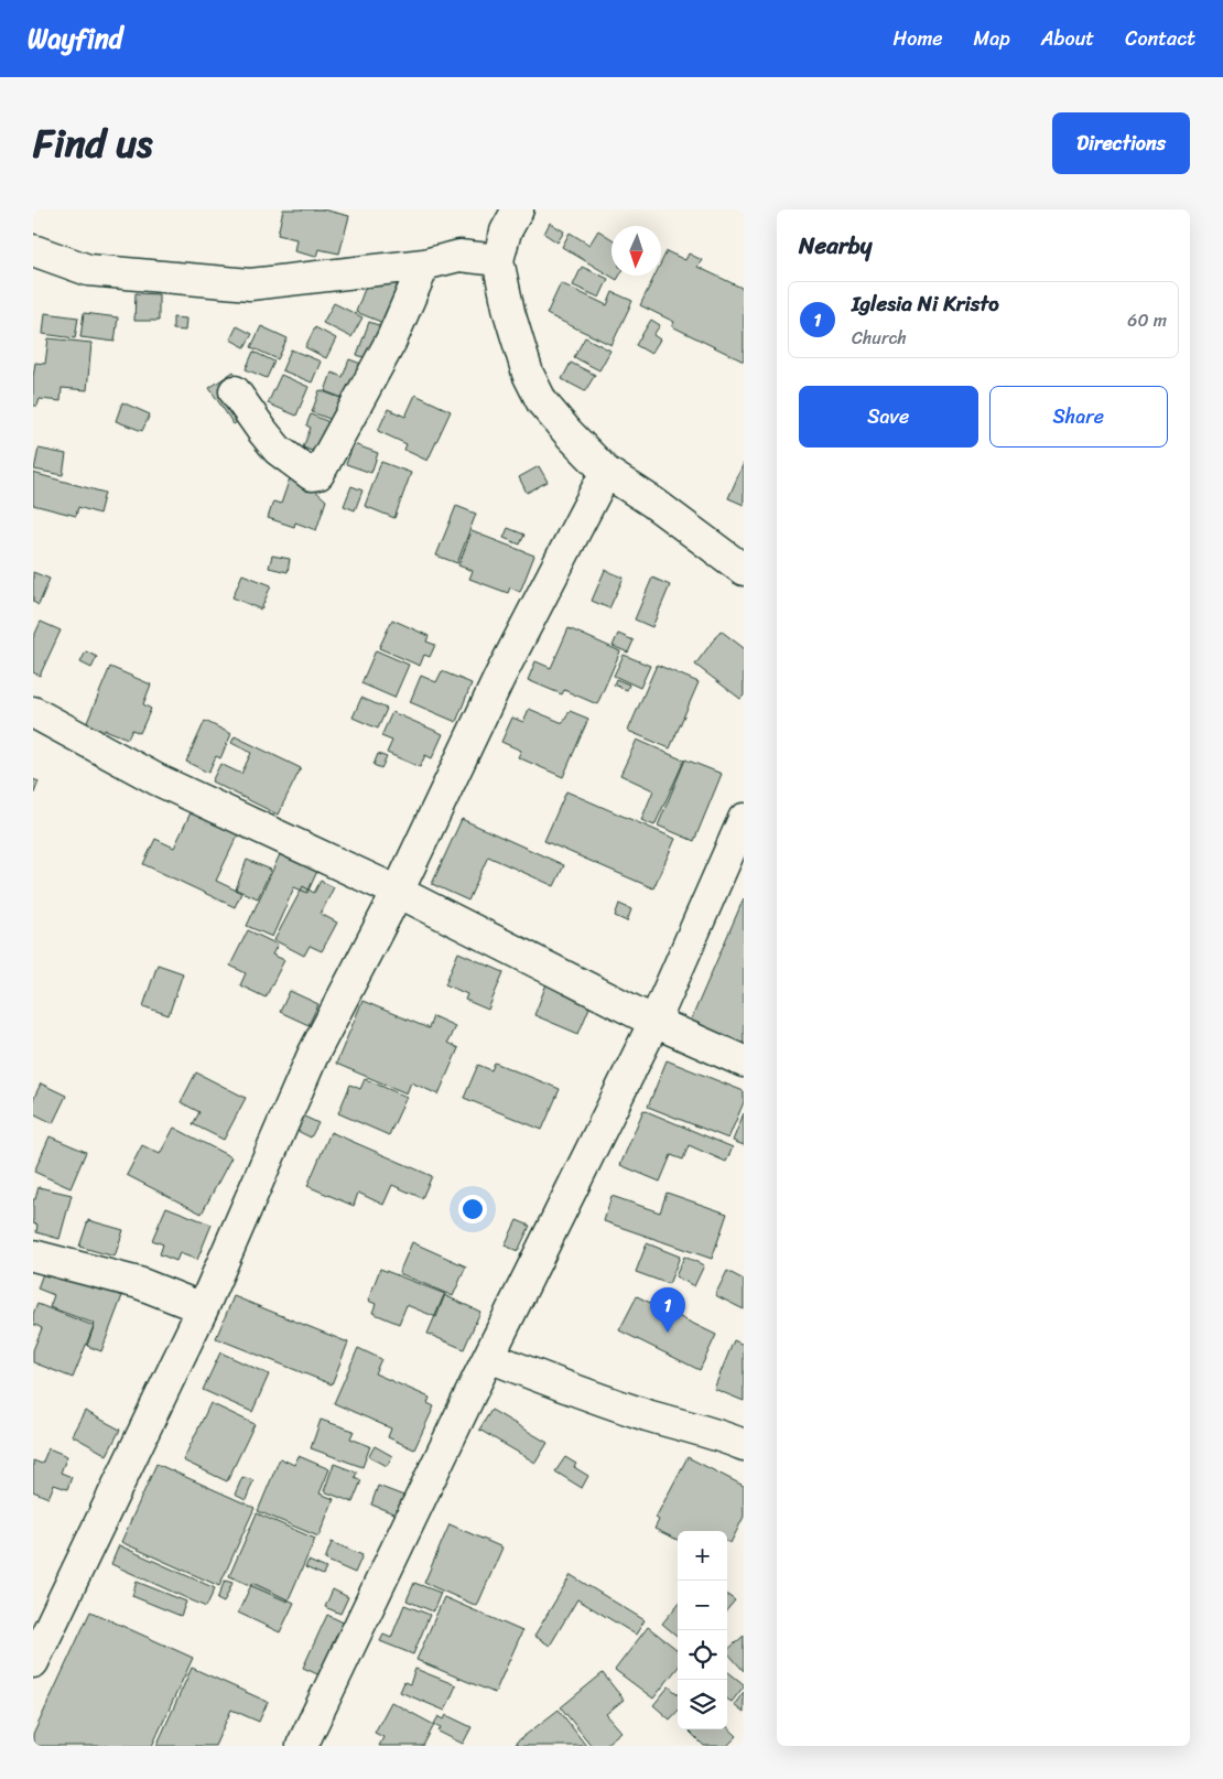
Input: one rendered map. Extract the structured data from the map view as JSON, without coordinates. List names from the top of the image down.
{
  "north": "bottom",
  "page": {
    "header": "Wayfind",
    "nav": [
      "Home",
      "Map",
      "About",
      "Contact"
    ],
    "title": "Find us",
    "buttons": [
      "Directions",
      ["Save", "Share"]
    ],
    "heading": "Nearby",
    "list": [
      {
        "mark": "1",
        "name": "Iglesia Ni Kristo",
        "note": "Church",
        "value": "60 m"
      }
    ],
    "pins": "1",
    "map_buttons": ["+", "−"]
  }
}
